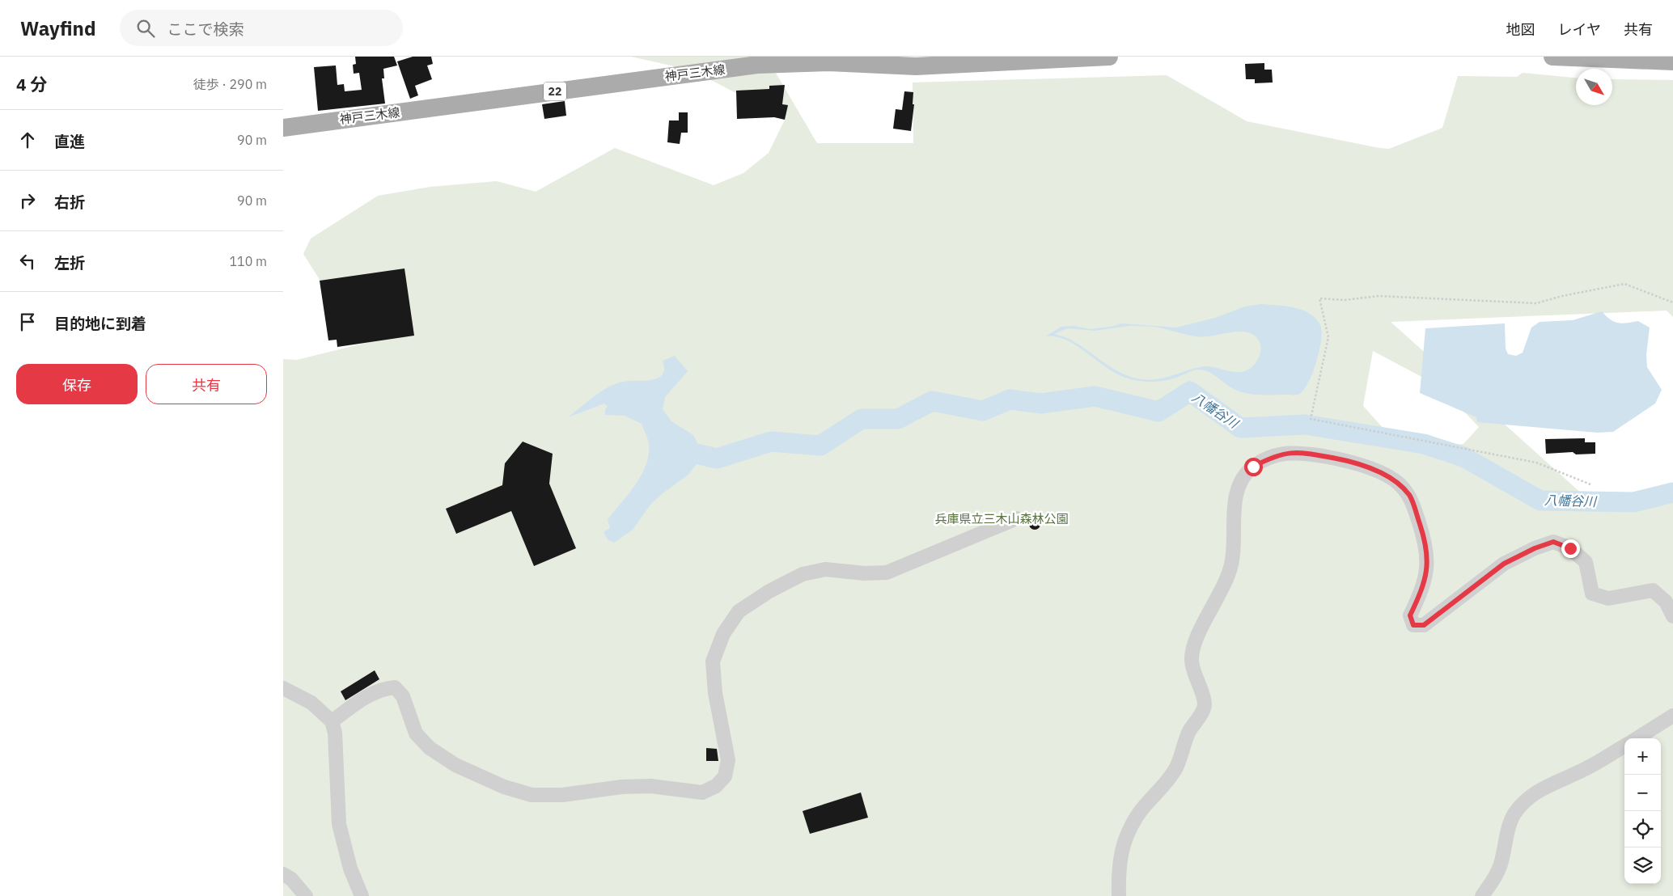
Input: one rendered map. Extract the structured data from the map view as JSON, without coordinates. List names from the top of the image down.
{
  "streets": {
    "main road": ["神戸三木線", "22"]
  },
  "water": ["八幡谷川"],
  "parks": ["兵庫県立三木山森林公園"],
  "north": "bottom right",
  "page": {
    "header": "Wayfind",
    "search": "ここで検索",
    "nav": ["地図", "レイヤ", "共有"],
    "heading": ["4 分", "徒歩 · 290 m"],
    "list": [
      ["直進", "90 m"],
      ["右折", "90 m"],
      ["左折", "110 m"],
      "目的地に到着"
    ],
    "buttons": ["保存", "共有"],
    "map_buttons": ["+", "−"]
  }
}
